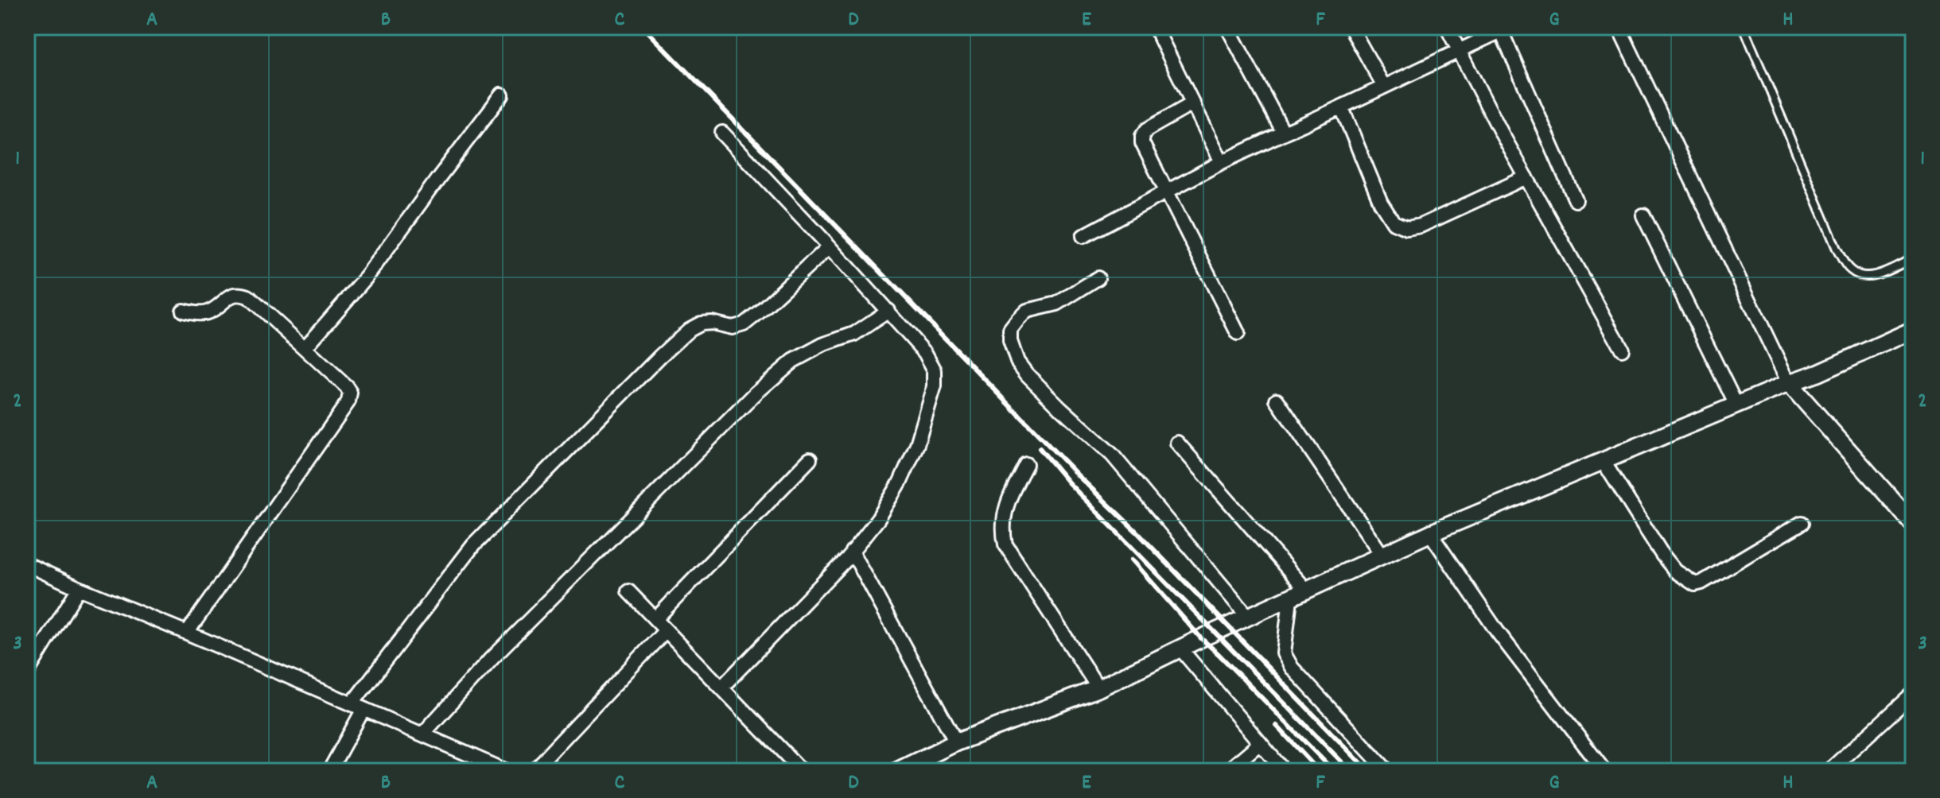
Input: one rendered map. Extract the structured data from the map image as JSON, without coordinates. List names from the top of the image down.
{
  "grid": {
    "columns": [
      "A",
      "B",
      "C",
      "D",
      "E",
      "F",
      "G",
      "H"
    ],
    "rows": ["1", "2", "3"]
  }
}
